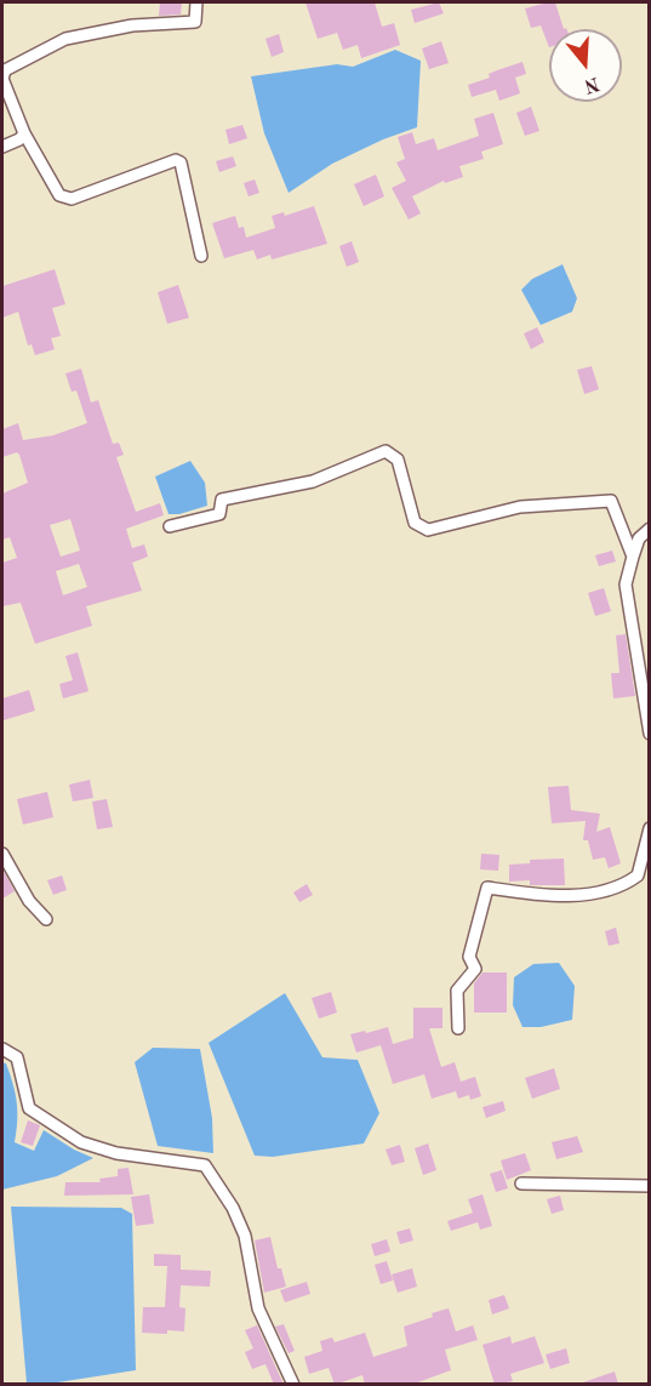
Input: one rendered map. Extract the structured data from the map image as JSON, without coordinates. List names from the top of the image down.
{
  "north": "bottom"
}
